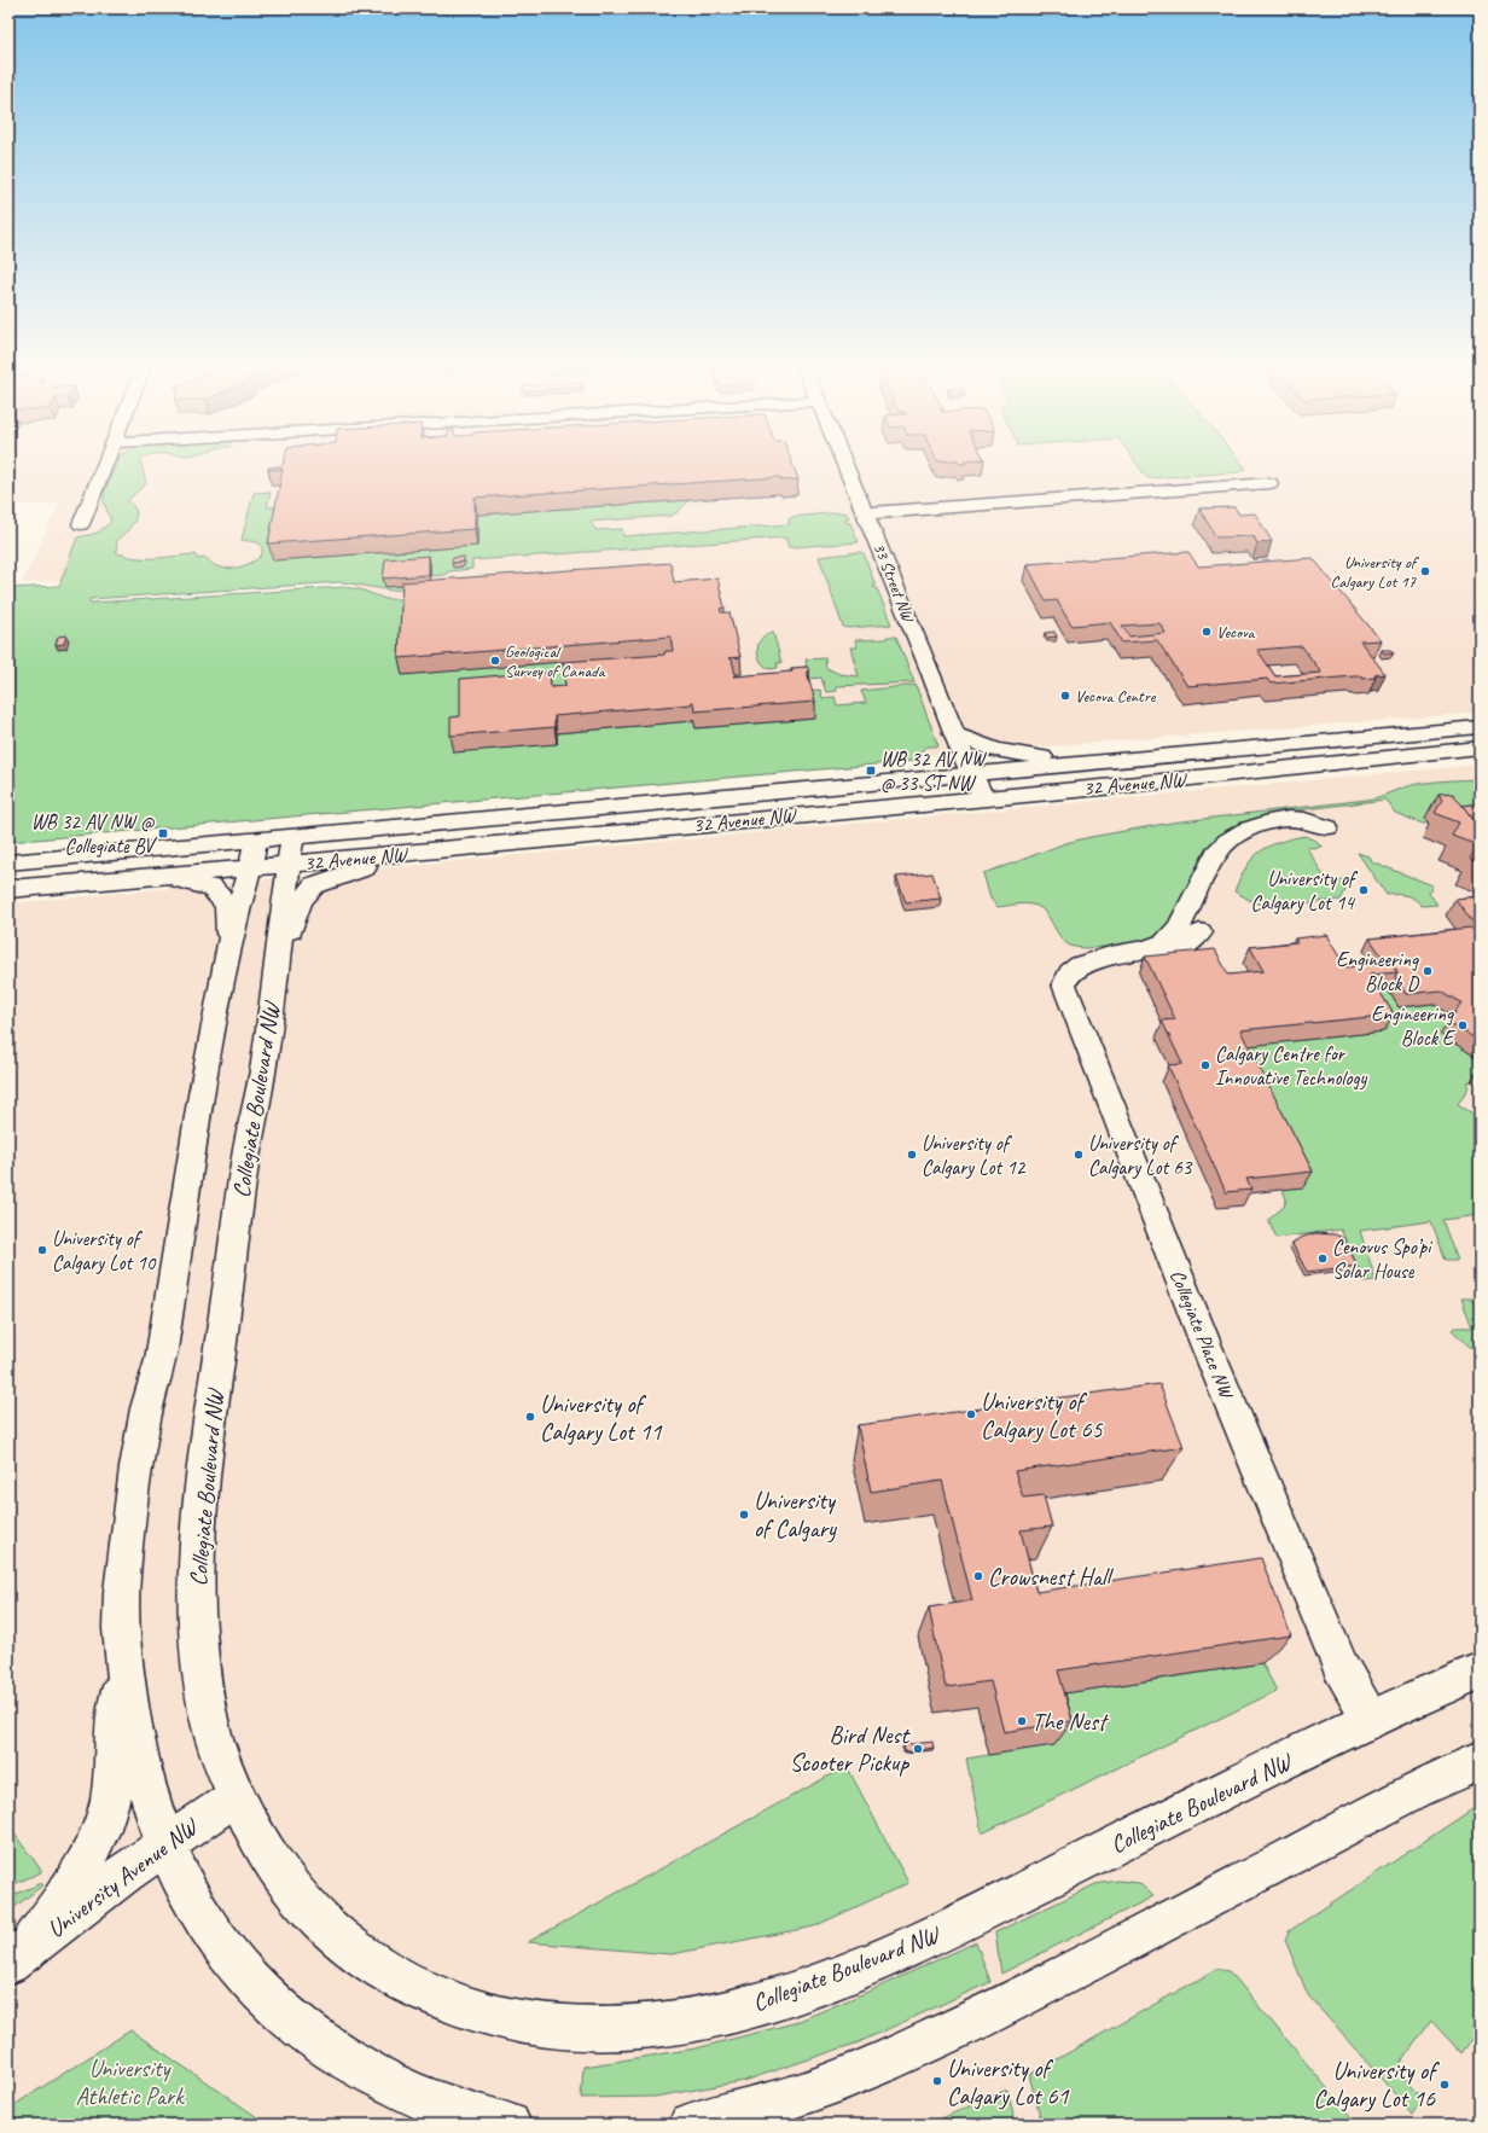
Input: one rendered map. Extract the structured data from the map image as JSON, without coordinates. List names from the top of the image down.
{
  "streets": {
    "street": [
      "33 Street NW",
      "32 Avenue NW",
      "Collegiate Boulevard NW",
      "Collegiate Place NW",
      "University Avenue NW"
    ]
  },
  "crossings": [
    ["33 Street NW", "32 Avenue NW"],
    ["32 Avenue NW", "Collegiate Boulevard NW"],
    ["Collegiate Boulevard NW", "Collegiate Place NW"],
    ["Collegiate Boulevard NW", "University Avenue NW"]
  ],
  "parks": ["University Athletic Park"],
  "places": {
    "other": [
      "University of Calgary Lot 17",
      "Vecova",
      "Geological Survey of Canada",
      "Vecova Centre",
      "University of Calgary Lot 14",
      "Engineering Block D",
      "Engineering Block E",
      "Calgary Centre for Innovative Technology",
      "University of Calgary Lot 12",
      "University of Calgary Lot 63",
      "University of Calgary Lot 10",
      "Cenovus Spo’pi Solar House",
      "University of Calgary Lot 65",
      "University of Calgary Lot 11",
      "University of Calgary",
      "Crowsnest Hall",
      "The Nest",
      "Bird Nest Scooter Pickup",
      "University of Calgary Lot 61",
      "University of Calgary Lot 16"
    ],
    "transit": ["WB 32 AV NW @ 33 ST NW", "WB 32 AV NW @ Collegiate BV"]
  }
}
